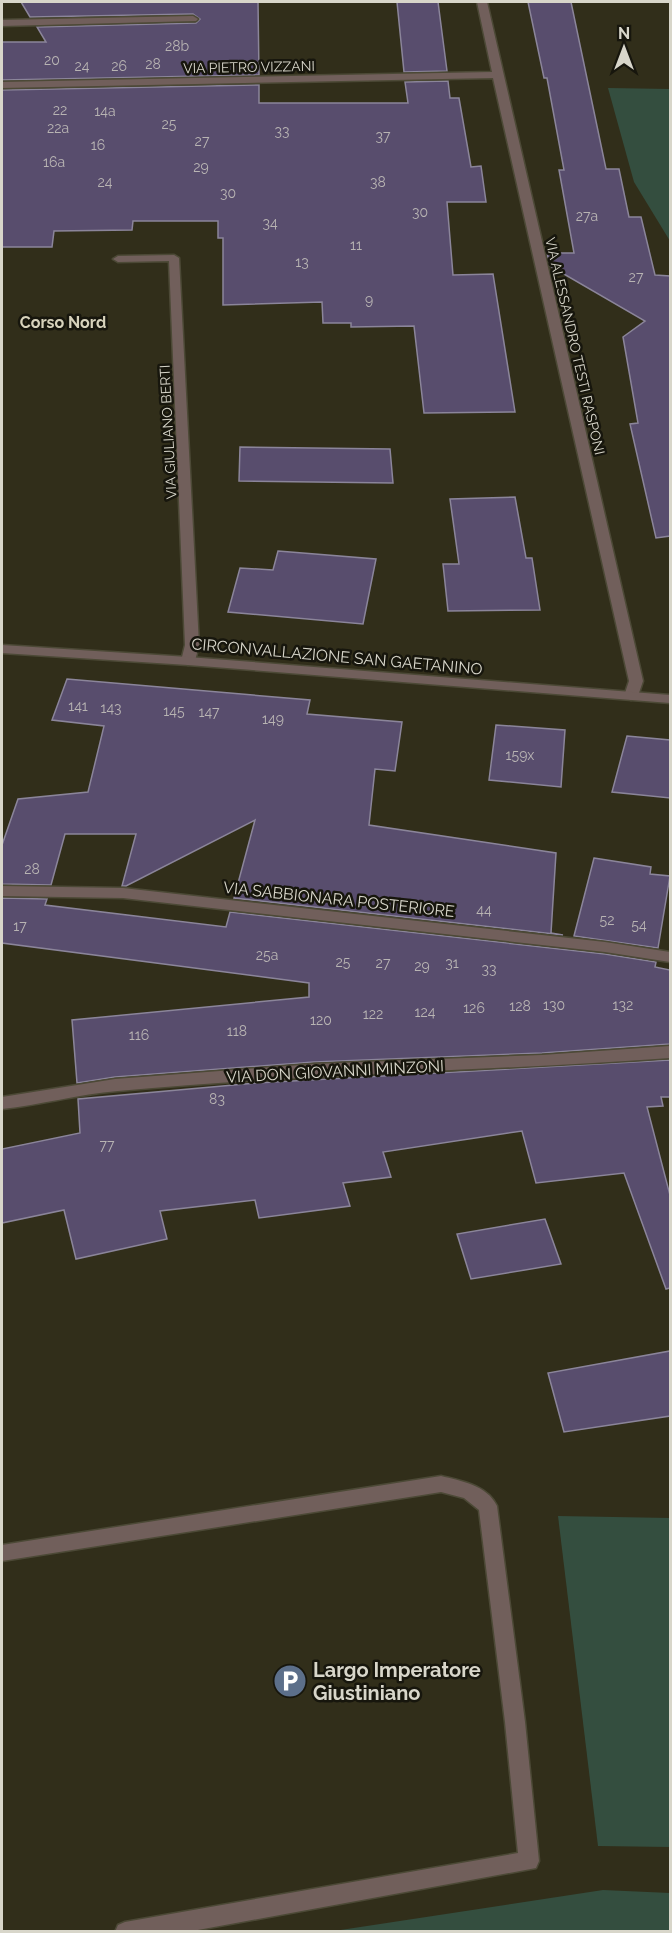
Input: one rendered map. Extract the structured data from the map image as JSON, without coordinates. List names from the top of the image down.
{
  "streets": {
    "street": [
      "VIA PIETRO VIZZANI",
      "VIA ALESSANDRO TESTI RASPONI",
      "VIA GIULIANO BERTI",
      "CIRCONVALLAZIONE SAN GAETANINO",
      "VIA SABBIONARA POSTERIORE",
      "VIA DON GIOVANNI MINZONI"
    ]
  },
  "crossings": [
    ["VIA PIETRO VIZZANI", "VIA ALESSANDRO TESTI RASPONI"],
    ["VIA ALESSANDRO TESTI RASPONI", "CIRCONVALLAZIONE SAN GAETANINO"],
    ["VIA GIULIANO BERTI", "CIRCONVALLAZIONE SAN GAETANINO"]
  ],
  "districts": ["Corso Nord"],
  "places": {
    "parking": ["Largo Imperatore Giustiniano"]
  },
  "house_numbers": [
    "28b",
    "20",
    "28",
    "24",
    "26",
    "22",
    "14a",
    "25",
    "22a",
    "33",
    "37",
    "27",
    "16",
    "16a",
    "29",
    "24",
    "38",
    "30",
    "30",
    "27a",
    "34",
    "11",
    "13",
    "27",
    "9",
    "141",
    "143",
    "145",
    "147",
    "149",
    "159x",
    "28",
    "44",
    "52",
    "54",
    "17",
    "25a",
    "25",
    "27",
    "31",
    "29",
    "33",
    "130",
    "132",
    "128",
    "126",
    "124",
    "122",
    "120",
    "118",
    "116",
    "83",
    "77"
  ],
  "north": "top"
}
